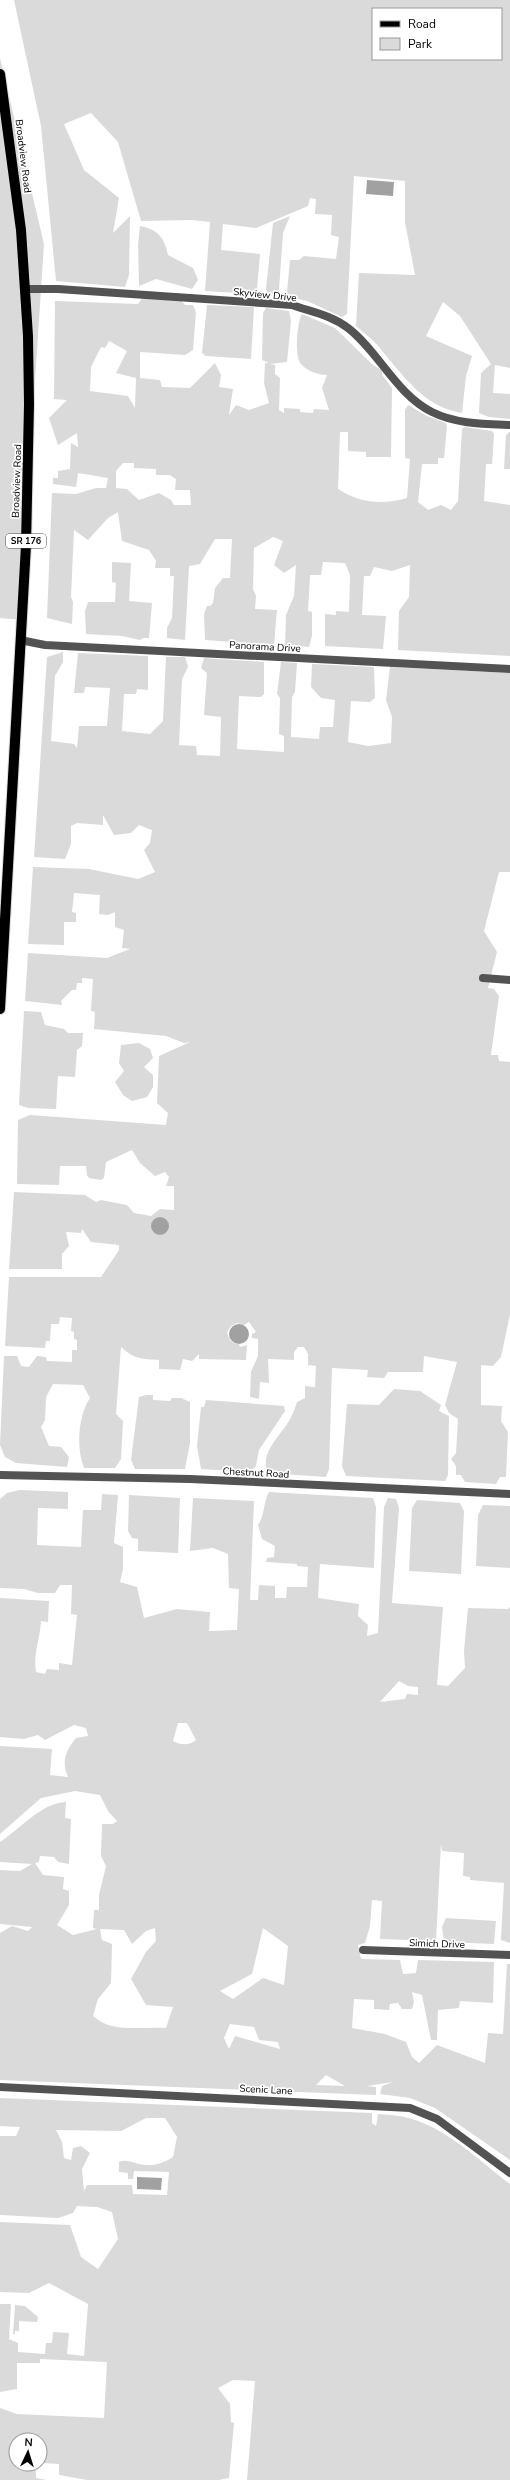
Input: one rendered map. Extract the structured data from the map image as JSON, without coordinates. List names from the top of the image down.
{
  "streets": {
    "main road": ["Broadview Road", "SR 176"],
    "street": [
      "Skyview Drive",
      "Panorama Drive",
      "Chestnut Road",
      "Simich Drive",
      "Scenic Lane"
    ]
  },
  "crossings": [
    ["Broadview Road", "Skyview Drive"],
    ["Broadview Road", "Panorama Drive"]
  ],
  "legend": ["Road", "Park"],
  "north": "top"
}
